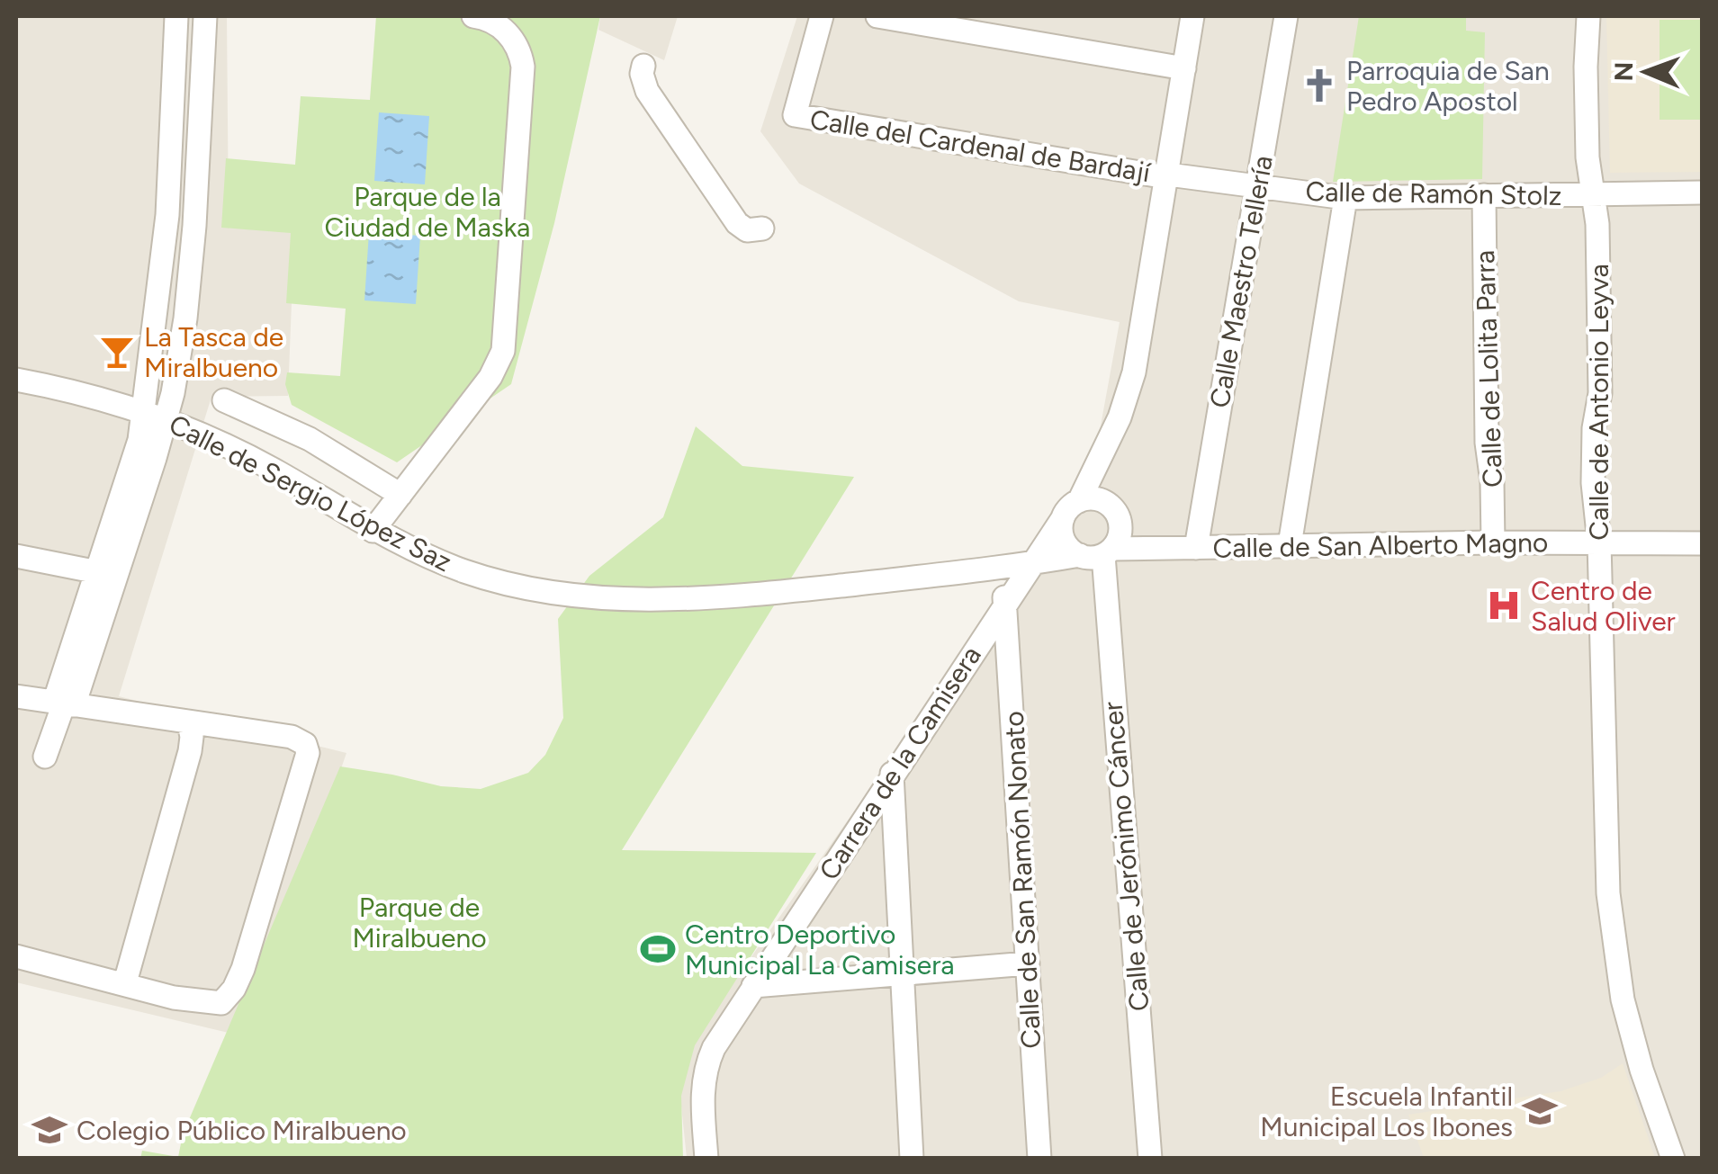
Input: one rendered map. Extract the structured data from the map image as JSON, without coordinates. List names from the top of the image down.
{
  "streets": {
    "street": [
      "Calle del Cardenal de Bardají",
      "Calle de Ramón Stolz",
      "Calle Maestro Tellería",
      "Calle de Lolita Parra",
      "Calle de Antonio Leyva",
      "Calle de Sergio López Saz",
      "Calle de San Alberto Magno",
      "Carrera de la Camisera",
      "Calle de Jerónimo Cáncer",
      "Calle de San Ramón Nonato"
    ]
  },
  "crossings": [
    ["Calle del Cardenal de Bardají", "Calle de Ramón Stolz"],
    ["Calle de Ramón Stolz", "Calle Maestro Tellería"],
    ["Calle de Ramón Stolz", "Calle de Lolita Parra"],
    ["Calle de Ramón Stolz", "Calle de Antonio Leyva"],
    ["Calle Maestro Tellería", "Calle de San Alberto Magno"],
    ["Calle de Lolita Parra", "Calle de San Alberto Magno"],
    ["Calle de Antonio Leyva", "Calle de San Alberto Magno"],
    ["Calle de Sergio López Saz", "Carrera de la Camisera"],
    ["Calle de San Alberto Magno", "Carrera de la Camisera"],
    ["Calle de San Alberto Magno", "Calle de Jerónimo Cáncer"],
    ["Carrera de la Camisera", "Calle de Jerónimo Cáncer"],
    ["Carrera de la Camisera", "Calle de San Ramón Nonato"]
  ],
  "parks": ["Parque de la Ciudad de Maska", "Parque de Miralbueno"],
  "places": {
    "church": ["Parroquia de San Pedro Apostol"],
    "bar": ["La Tasca de Miralbueno"],
    "hospital": ["Centro de Salud Oliver"],
    "sports": ["Centro Deportivo Municipal La Camisera"],
    "school or university": ["Escuela Infantil Municipal Los Ibones", "Colegio Público Miralbueno"]
  },
  "north": "left"
}
